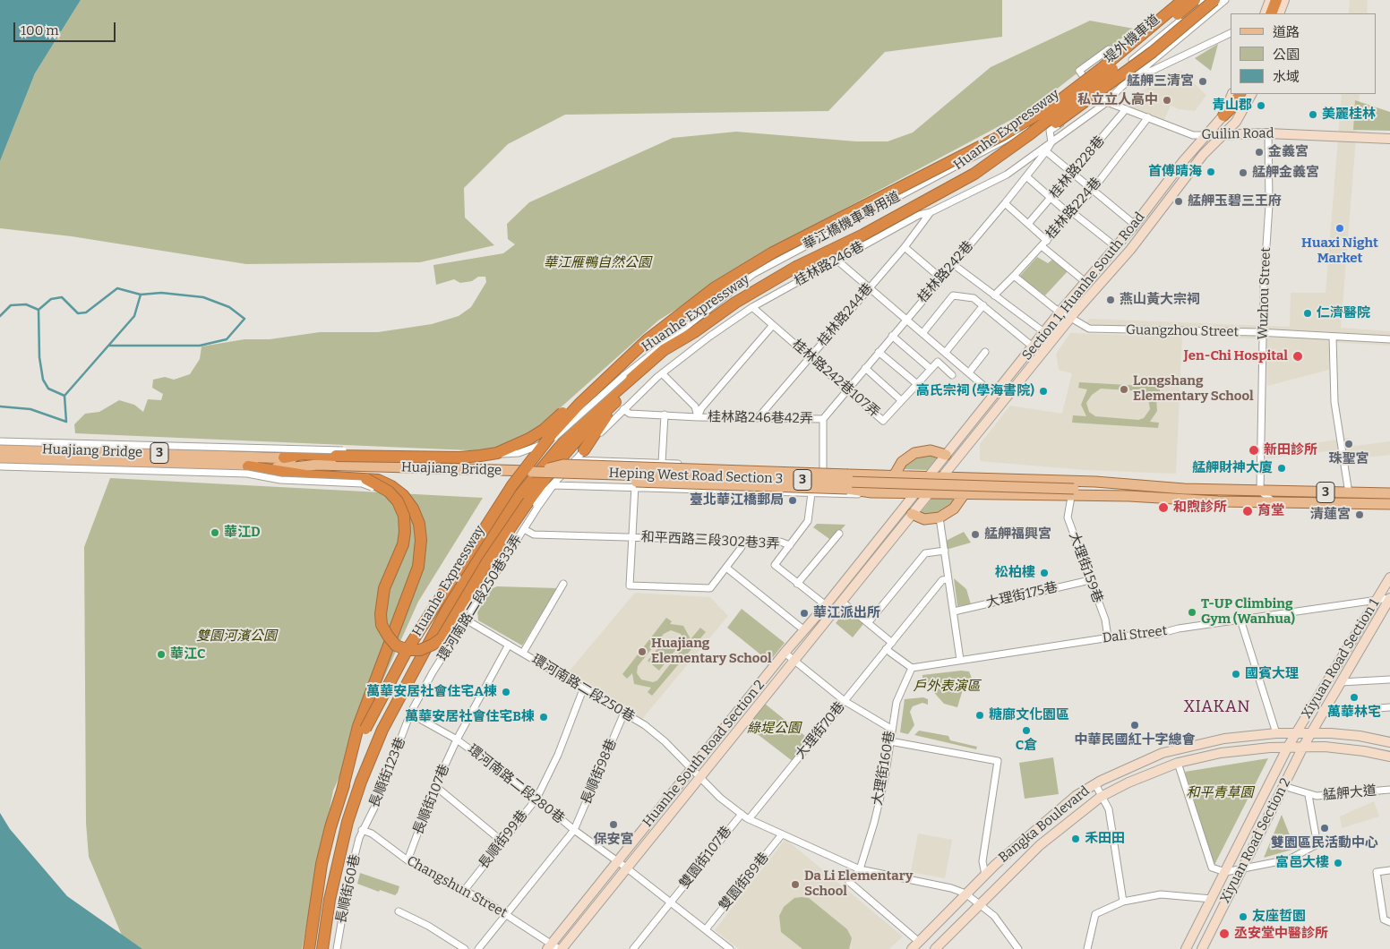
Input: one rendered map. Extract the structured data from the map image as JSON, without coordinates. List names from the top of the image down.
{
  "streets": {
    "highway": ["Huanhe Expressway"],
    "main road": ["Huajiang Bridge", "3", "Heping West Road Section 3"],
    "street": [
      "堤外機車道",
      "Guilin Road",
      "桂林路228巷",
      "桂林路224巷",
      "華江橋機車專用道",
      "桂林路246巷",
      "桂林路242巷",
      "Section 1, Huanhe South Road",
      "Wuzhou Street",
      "桂林路244巷",
      "Guangzhou Street",
      "桂林路242巷107弄",
      "桂林路246巷42弄",
      "和平西路三段302巷3弄",
      "大理街159巷",
      "大理街175巷",
      "環河南路二段250巷33弄",
      "Dali Street",
      "Xiyuan Road Section 1",
      "環河南路二段250巷",
      "大理街70巷",
      "Huanhe South Road Section 2",
      "大理街160巷",
      "長順街98巷",
      "長順街123巷",
      "環河南路二段280巷",
      "艋舺大道",
      "長順街107巷",
      "Bangka Boulevard",
      "長順街99巷",
      "Xiyuan Road Section 2",
      "雙園街107巷",
      "雙園街89巷",
      "Changshun Street",
      "長順街60巷"
    ]
  },
  "crossings": [
    ["堤外機車道", "Guilin Road"],
    ["Guilin Road", "桂林路228巷"],
    ["Guilin Road", "桂林路224巷"],
    ["Guilin Road", "華江橋機車專用道"],
    ["Guilin Road", "桂林路246巷"],
    ["Guilin Road", "桂林路242巷"],
    ["Guilin Road", "Section 1, Huanhe South Road"],
    ["Guilin Road", "Wuzhou Street"],
    ["Guilin Road", "Huanhe South Road Section 2"],
    ["桂林路224巷", "Guangzhou Street"],
    ["華江橋機車專用道", "桂林路242巷"],
    ["桂林路246巷", "桂林路242巷"],
    ["桂林路246巷", "桂林路244巷"],
    ["桂林路246巷", "桂林路242巷107弄"],
    ["桂林路246巷", "桂林路246巷42弄"],
    ["桂林路242巷", "桂林路242巷107弄"],
    ["桂林路242巷", "桂林路246巷42弄"],
    ["Section 1, Huanhe South Road", "Guangzhou Street"],
    ["Section 1, Huanhe South Road", "Heping West Road Section 3"],
    ["Section 1, Huanhe South Road", "Huanhe South Road Section 2"],
    ["Wuzhou Street", "Guangzhou Street"],
    ["Wuzhou Street", "Heping West Road Section 3"],
    ["桂林路244巷", "桂林路242巷107弄"],
    ["桂林路244巷", "桂林路246巷42弄"],
    ["Guangzhou Street", "Huanhe South Road Section 2"],
    ["桂林路242巷107弄", "桂林路246巷42弄"],
    ["Huajiang Bridge", "Heping West Road Section 3"],
    ["Heping West Road Section 3", "大理街159巷"],
    ["Heping West Road Section 3", "環河南路二段250巷33弄"],
    ["Heping West Road Section 3", "Huanhe South Road Section 2"],
    ["和平西路三段302巷3弄", "環河南路二段250巷33弄"],
    ["大理街159巷", "大理街175巷"],
    ["大理街159巷", "Dali Street"],
    ["環河南路二段250巷33弄", "環河南路二段250巷"],
    ["環河南路二段250巷33弄", "長順街123巷"],
    ["環河南路二段250巷33弄", "環河南路二段280巷"],
    ["Dali Street", "Xiyuan Road Section 1"],
    ["Dali Street", "大理街160巷"],
    ["Xiyuan Road Section 1", "Bangka Boulevard"],
    ["Xiyuan Road Section 1", "Xiyuan Road Section 2"],
    ["環河南路二段250巷", "大理街70巷"],
    ["環河南路二段250巷", "Huanhe South Road Section 2"],
    ["環河南路二段250巷", "大理街160巷"],
    ["環河南路二段250巷", "長順街98巷"],
    ["環河南路二段250巷", "長順街107巷"],
    ["環河南路二段250巷", "Bangka Boulevard"],
    ["環河南路二段250巷", "長順街99巷"],
    ["環河南路二段250巷", "雙園街107巷"],
    ["環河南路二段250巷", "雙園街89巷"],
    ["Huanhe South Road Section 2", "環河南路二段280巷"],
    ["Huanhe South Road Section 2", "Changshun Street"],
    ["大理街160巷", "Bangka Boulevard"],
    ["長順街98巷", "環河南路二段280巷"],
    ["長順街98巷", "Changshun Street"],
    ["長順街123巷", "環河南路二段280巷"],
    ["長順街123巷", "Changshun Street"],
    ["長順街123巷", "長順街60巷"],
    ["環河南路二段280巷", "長順街107巷"],
    ["環河南路二段280巷", "長順街99巷"],
    ["環河南路二段280巷", "雙園街107巷"],
    ["環河南路二段280巷", "雙園街89巷"],
    ["艋舺大道", "Xiyuan Road Section 2"],
    ["長順街107巷", "Changshun Street"],
    ["Bangka Boulevard", "Xiyuan Road Section 2"],
    ["長順街99巷", "Changshun Street"],
    ["Changshun Street", "長順街60巷"]
  ],
  "districts": ["XIAKAN"],
  "parks": [
    "華江雁鴨自然公園",
    "雙園河濱公園",
    "戶外表演區",
    "綠堤公園",
    "和平青草園"
  ],
  "places": [
    "艋舺三清宮",
    "私立立人高中",
    "青山郡",
    "美麗桂林",
    "金義宮",
    "首傅晴海",
    "艋舺金義宮",
    "艋舺玉碧三王府",
    "Huaxi Night Market",
    "燕山黃大宗祠",
    "仁濟醫院",
    "Jen-Chi Hospital",
    "Longshang Elementary School",
    "高氏宗祠 (學海書院)",
    "珠聖宮",
    "新田診所",
    "艋舺財神大廈",
    "臺北華江橋郵局",
    "和煦診所",
    "育堂",
    "清蓮宮",
    "華江D",
    "艋舺福興宮",
    "松柏樓",
    "T-UP Climbing Gym (Wanhua)",
    "華江派出所",
    "Huajiang Elementary School",
    "華江C",
    "國賓大理",
    "萬華安居社會住宅A棟",
    "萬華林宅",
    "糖廍文化園區",
    "萬華安居社會住宅B棟",
    "中華民國紅十字總會",
    "C倉",
    "保安宮",
    "雙園區民活動中心",
    "禾田田",
    "富邑大樓",
    "Da Li Elementary School",
    "友座哲園",
    "丞安堂中醫診所"
  ],
  "legend": ["道路", "公園", "水域"],
  "scale_bar": "100 m"
}
